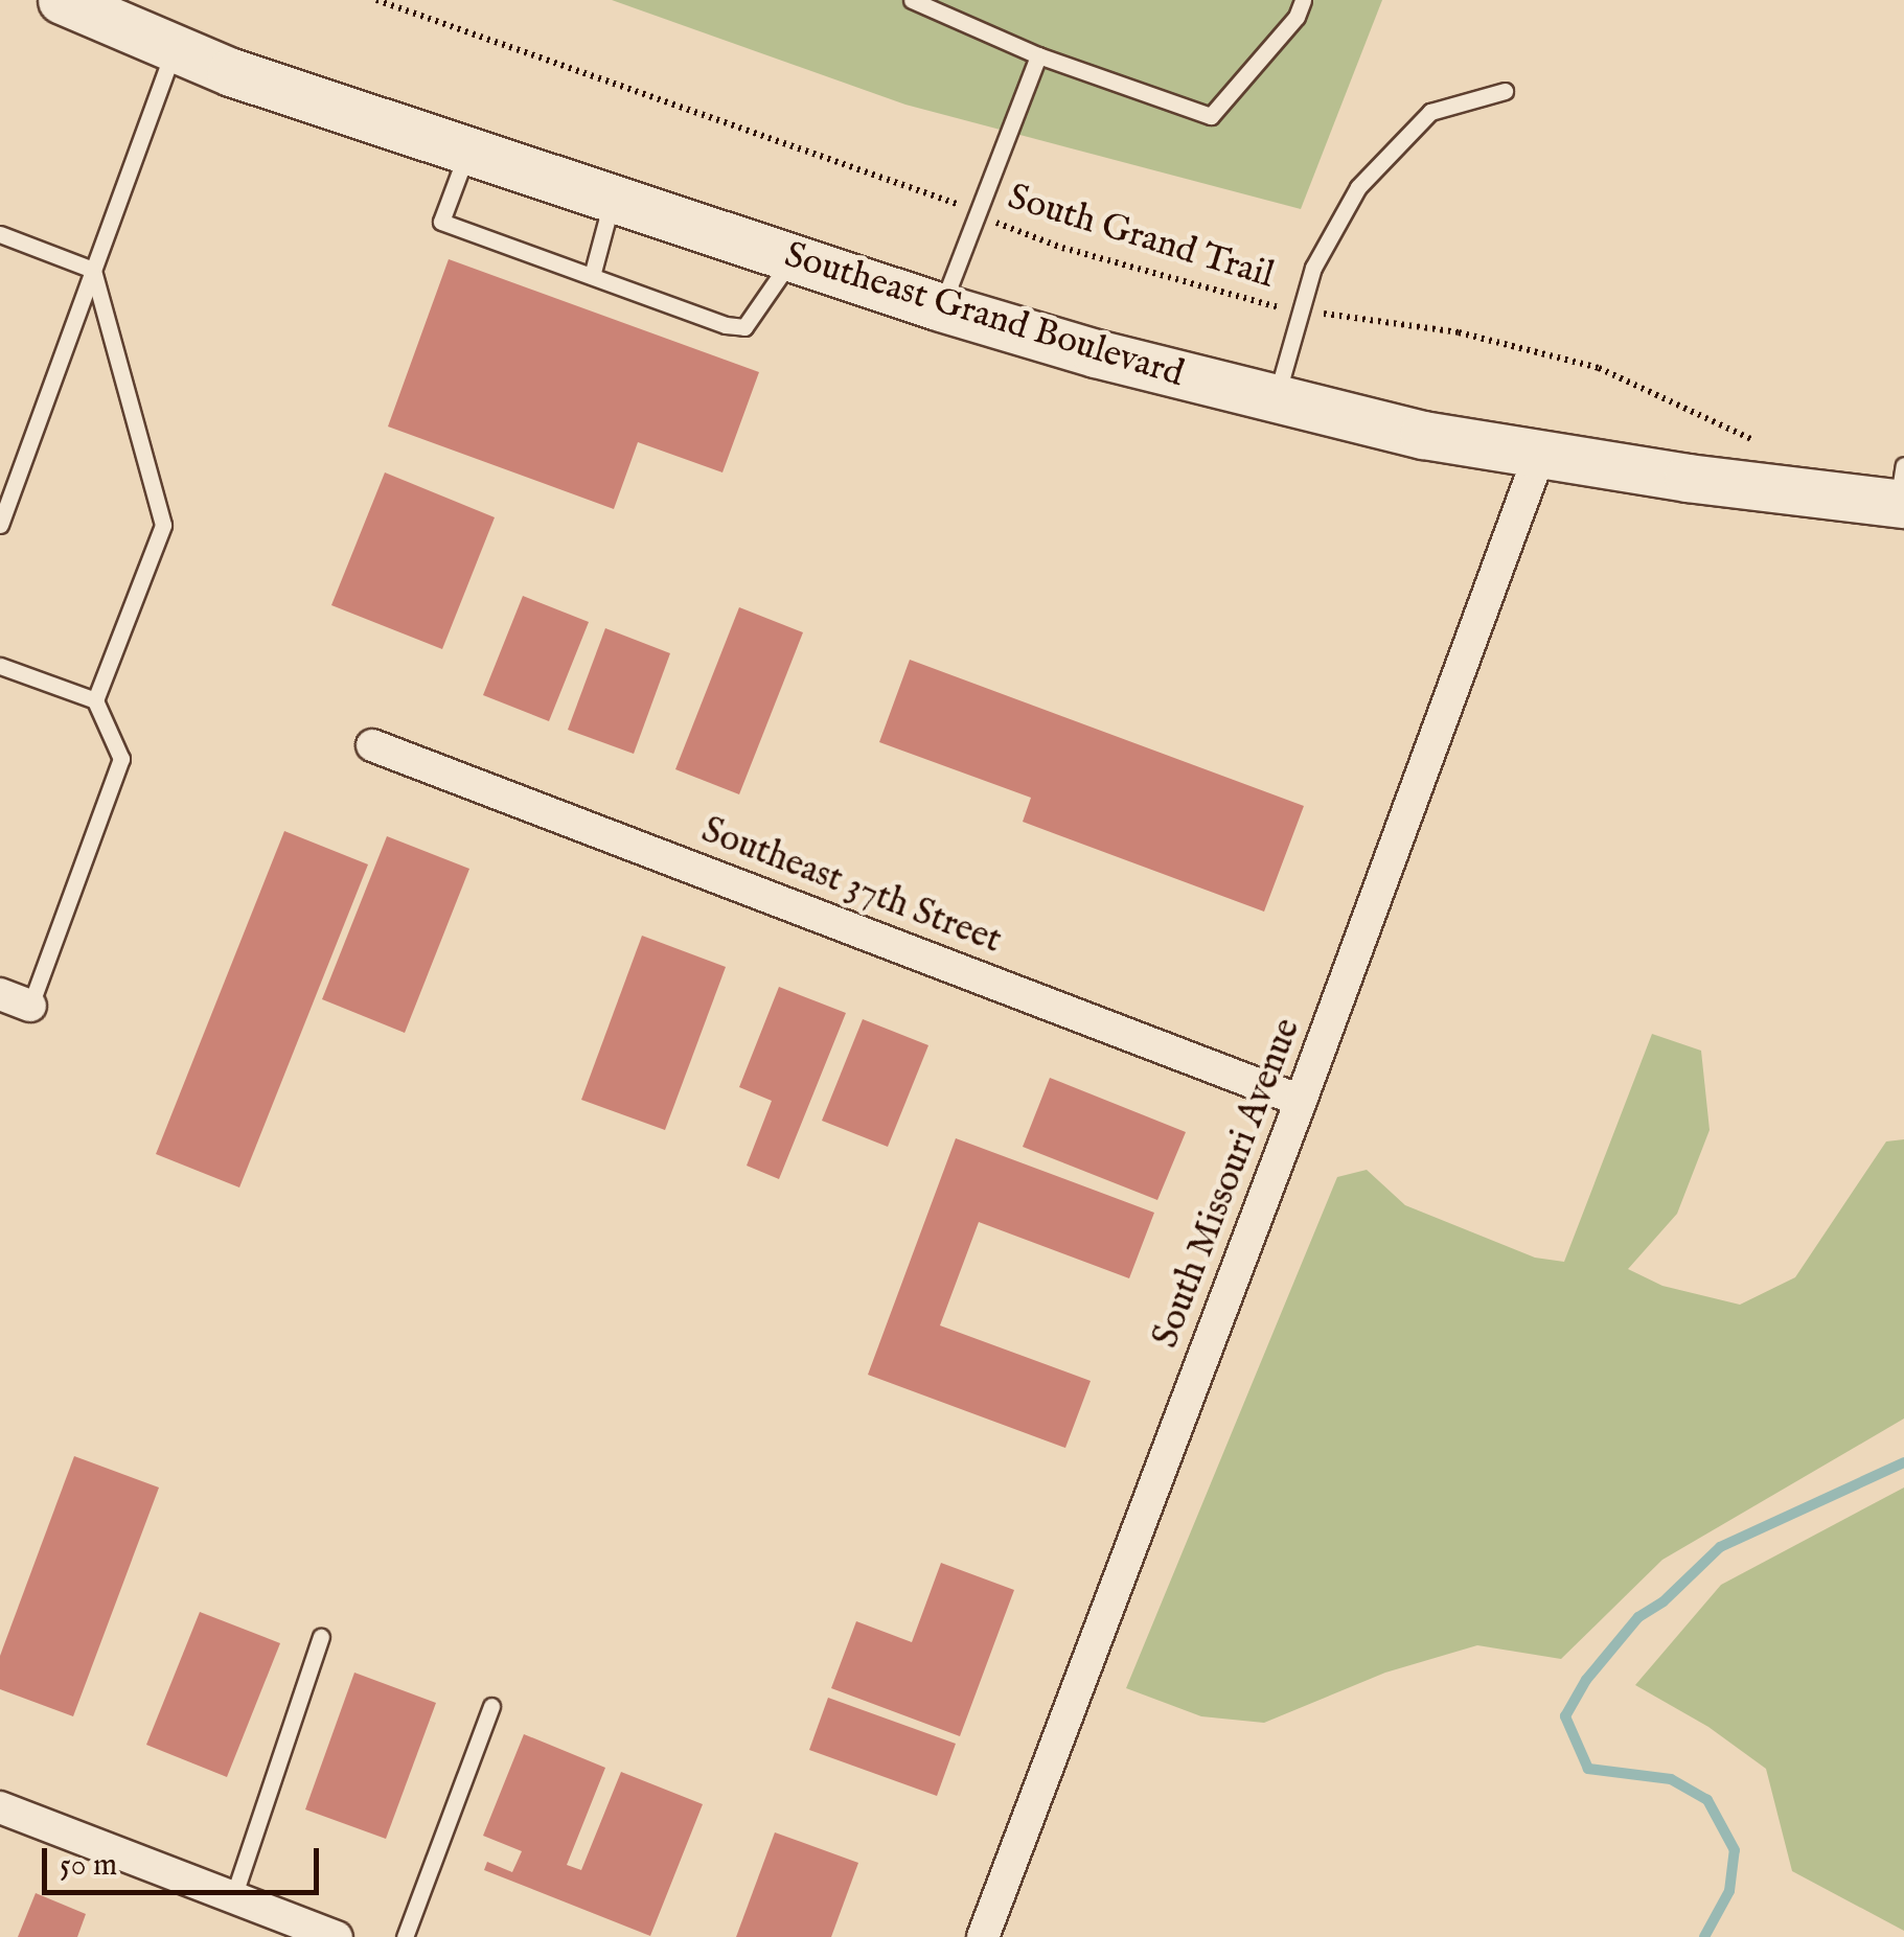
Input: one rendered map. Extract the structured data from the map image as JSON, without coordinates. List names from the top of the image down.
{
  "streets": {
    "street": ["Southeast Grand Boulevard", "Southeast 37th Street", "South Missouri Avenue"],
    "path": ["South Grand Trail"]
  },
  "crossings": [
    ["Southeast Grand Boulevard", "South Missouri Avenue"],
    ["Southeast 37th Street", "South Missouri Avenue"]
  ],
  "scale_bar": "50 m"
}
